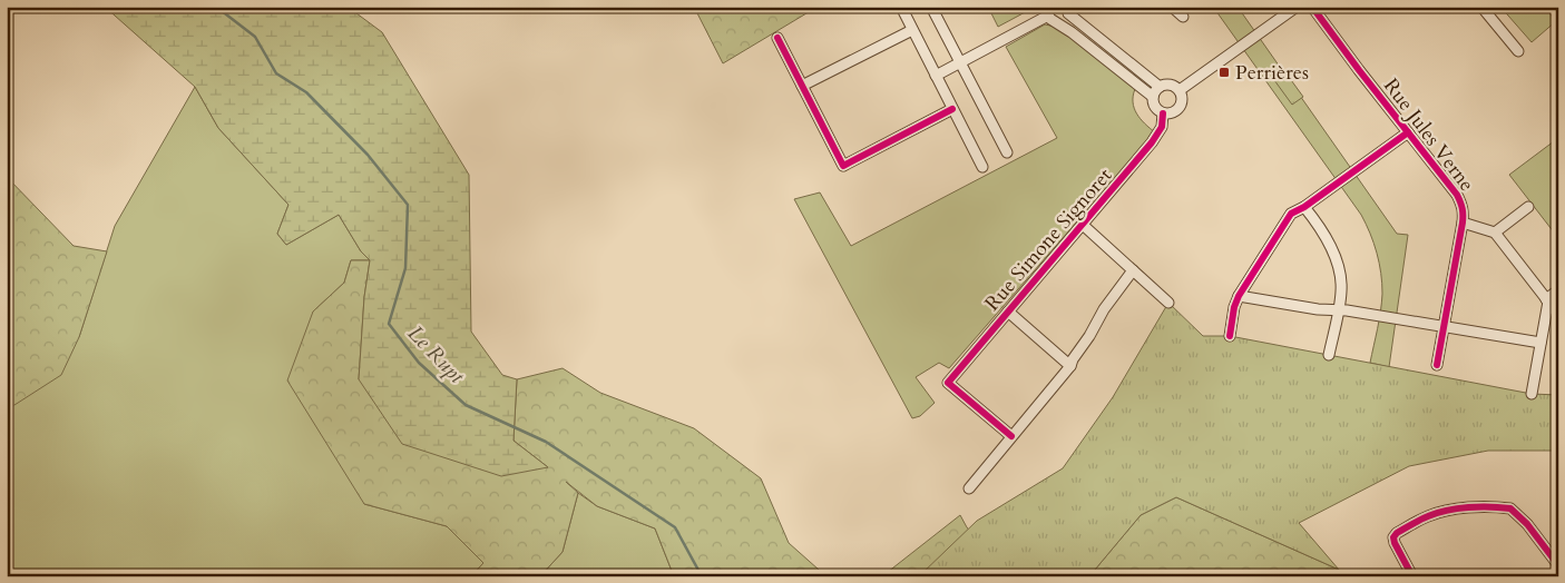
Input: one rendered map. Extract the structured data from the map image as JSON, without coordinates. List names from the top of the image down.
{
  "streets": {
    "street": ["Rue Jules Verne", "Rue Simone Signoret"]
  },
  "water": ["Le Rupt"],
  "places": {
    "transit": ["Perrières"]
  }
}
